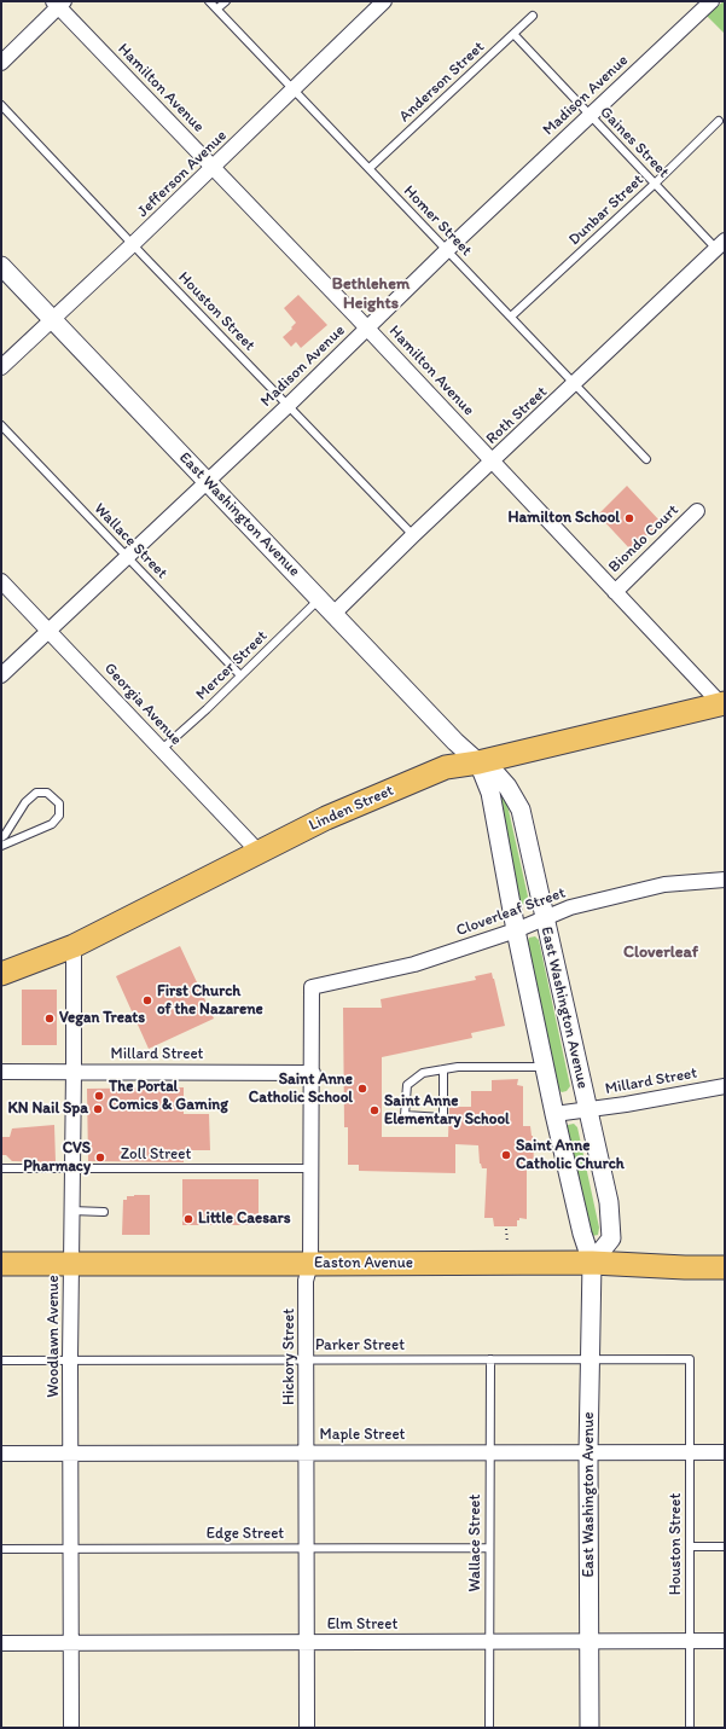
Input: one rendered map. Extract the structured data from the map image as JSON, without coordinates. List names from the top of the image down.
{
  "streets": {
    "main road": ["Linden Street", "Easton Avenue"],
    "street": [
      "Hamilton Avenue",
      "Madison Avenue",
      "Jefferson Avenue",
      "Roth Street",
      "East Washington Avenue",
      "Biondo Court",
      "Georgia Avenue",
      "Cloverleaf Street",
      "Millard Street",
      "Woodlawn Avenue",
      "Hickory Street",
      "Maple Street",
      "Elm Street"
    ],
    "lane": [
      "Anderson Street",
      "Gaines Street",
      "Dunbar Street",
      "Homer Street",
      "Houston Street",
      "Wallace Street",
      "Mercer Street",
      "Zoll Street",
      "Parker Street",
      "Edge Street"
    ]
  },
  "crossings": [
    ["Anderson Street", "Gaines Street"],
    ["Anderson Street", "Homer Street"],
    ["Hamilton Avenue", "Madison Avenue"],
    ["Hamilton Avenue", "Jefferson Avenue"],
    ["Hamilton Avenue", "Roth Street"],
    ["Hamilton Avenue", "Biondo Court"],
    ["Hamilton Avenue", "Linden Street"],
    ["Madison Avenue", "Gaines Street"],
    ["Madison Avenue", "Homer Street"],
    ["Madison Avenue", "Houston Street"],
    ["Madison Avenue", "East Washington Avenue"],
    ["Madison Avenue", "Wallace Street"],
    ["Madison Avenue", "Georgia Avenue"],
    ["Gaines Street", "Dunbar Street"],
    ["Gaines Street", "Roth Street"],
    ["Jefferson Avenue", "Homer Street"],
    ["Jefferson Avenue", "Houston Street"],
    ["Jefferson Avenue", "East Washington Avenue"],
    ["Dunbar Street", "Homer Street"],
    ["Homer Street", "Roth Street"],
    ["Houston Street", "Roth Street"],
    ["Houston Street", "Parker Street"],
    ["Houston Street", "Maple Street"],
    ["Houston Street", "Elm Street"],
    ["Roth Street", "East Washington Avenue"],
    ["East Washington Avenue", "Mercer Street"],
    ["East Washington Avenue", "Linden Street"],
    ["East Washington Avenue", "Cloverleaf Street"],
    ["East Washington Avenue", "Millard Street"],
    ["East Washington Avenue", "Easton Avenue"],
    ["East Washington Avenue", "Parker Street"],
    ["East Washington Avenue", "Maple Street"],
    ["East Washington Avenue", "Elm Street"],
    ["Wallace Street", "Mercer Street"],
    ["Wallace Street", "Parker Street"],
    ["Wallace Street", "Maple Street"],
    ["Wallace Street", "Edge Street"],
    ["Wallace Street", "Elm Street"],
    ["Mercer Street", "Georgia Avenue"],
    ["Georgia Avenue", "Linden Street"],
    ["Linden Street", "Woodlawn Avenue"],
    ["Cloverleaf Street", "Hickory Street"],
    ["Millard Street", "Woodlawn Avenue"],
    ["Millard Street", "Hickory Street"],
    ["Zoll Street", "Woodlawn Avenue"],
    ["Zoll Street", "Hickory Street"],
    ["Easton Avenue", "Woodlawn Avenue"],
    ["Easton Avenue", "Hickory Street"],
    ["Woodlawn Avenue", "Parker Street"],
    ["Woodlawn Avenue", "Maple Street"],
    ["Woodlawn Avenue", "Edge Street"],
    ["Woodlawn Avenue", "Elm Street"],
    ["Parker Street", "Hickory Street"],
    ["Hickory Street", "Maple Street"],
    ["Hickory Street", "Edge Street"],
    ["Hickory Street", "Elm Street"]
  ],
  "districts": ["Bethlehem Heights", "Cloverleaf"],
  "places": [
    "Hamilton School",
    "First Church of the Nazarene",
    "Vegan Treats",
    "Saint Anne Catholic School",
    "The Portal Comics & Gaming",
    "KN Nail Spa",
    "Saint Anne Elementary School",
    "Saint Anne Catholic Church",
    "CVS Pharmacy",
    "Little Caesars"
  ]
}
